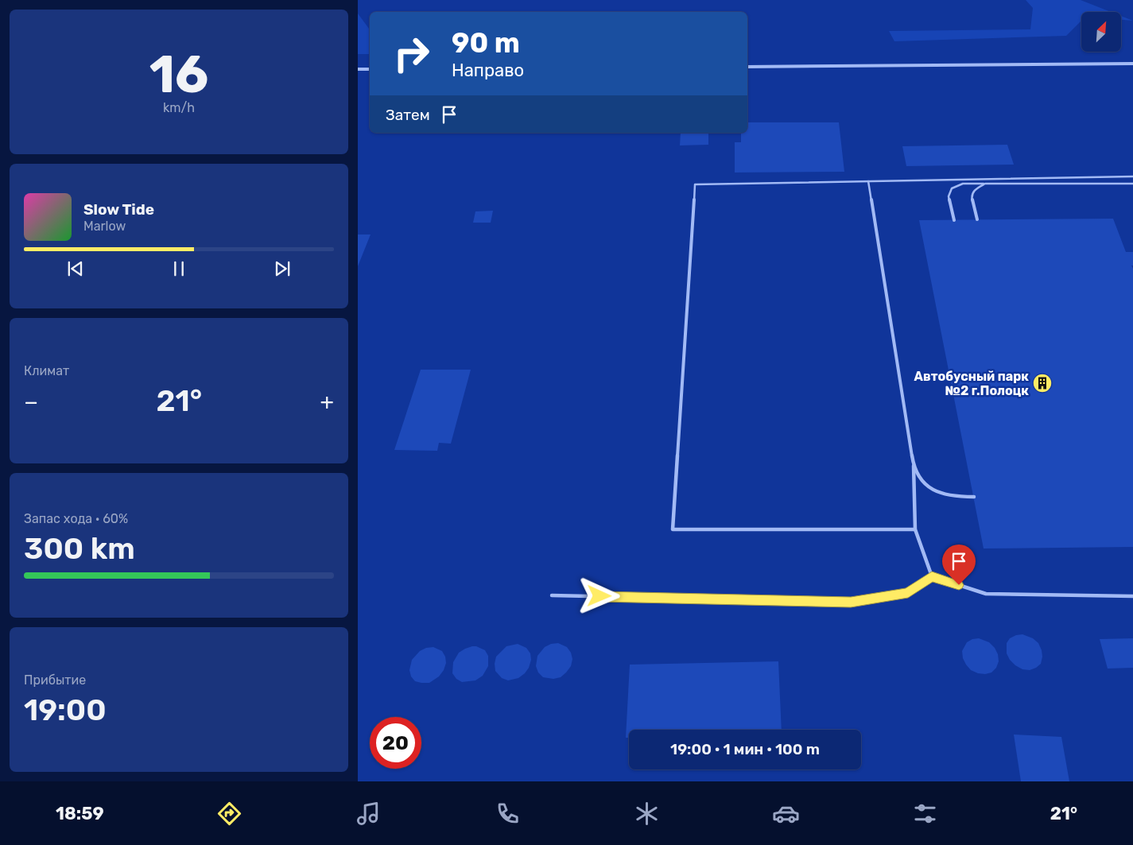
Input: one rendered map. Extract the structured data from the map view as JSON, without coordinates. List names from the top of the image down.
{
  "places": {
    "building": ["Автобусный парк №2 г.Полоцк"]
  },
  "north": "top right",
  "page": {
    "tile": [
      ["16", "km/h"],
      "Климат",
      ["Запас хода · 60%", "300 km"],
      ["Прибытие", "19:00"]
    ],
    "turn": ["90 m", "Направо"],
    "then": "Затем",
    "song": ["Slow Tide", "Marlow"],
    "heat": ["−", "21°", "+"],
    "limit": "20",
    "trip": "19:00 · 1 мин · 100 m",
    "tabs": ["18:59", "21°"]
  }
}
